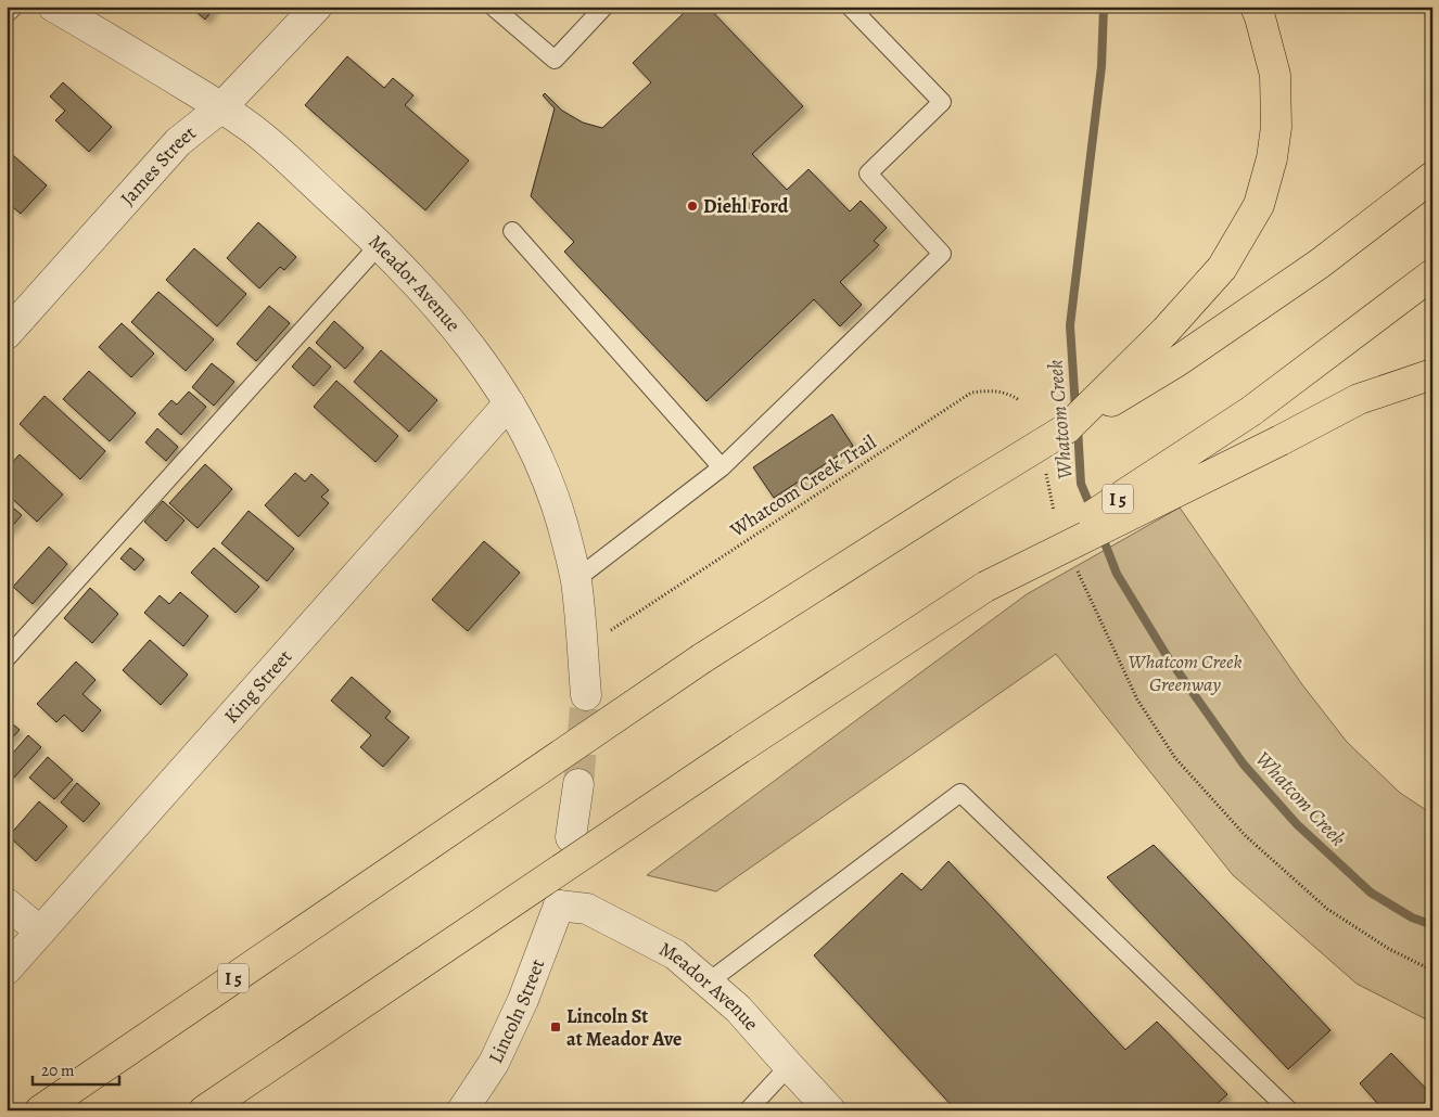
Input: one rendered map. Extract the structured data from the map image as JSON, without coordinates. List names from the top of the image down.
{
  "streets": {
    "highway": ["I 5"],
    "street": [
      "James Street",
      "Meador Avenue",
      "King Street",
      "Lincoln Street"
    ],
    "path": ["Whatcom Creek Trail"]
  },
  "crossings": [
    ["James Street", "Meador Avenue"],
    ["Meador Avenue", "King Street"],
    ["Meador Avenue", "Lincoln Street"]
  ],
  "water": ["Whatcom Creek"],
  "parks": ["Whatcom Creek Greenway"],
  "places": {
    "other": ["Diehl Ford"],
    "transit": ["Lincoln St at Meador Ave"]
  },
  "scale_bar": "20 m"
}
